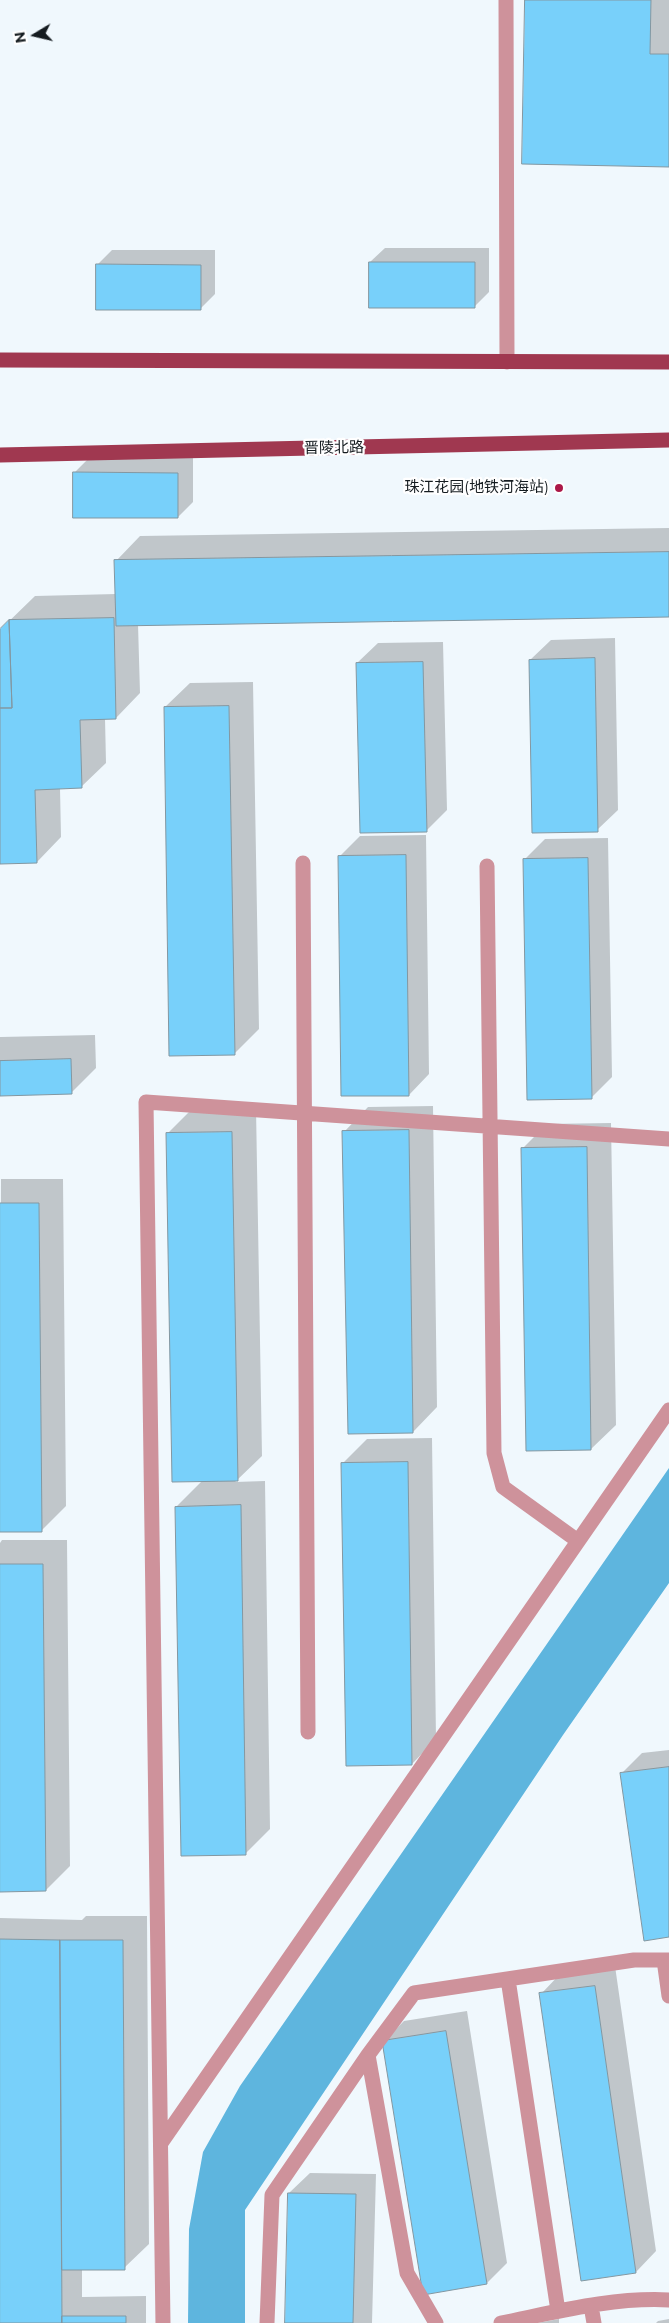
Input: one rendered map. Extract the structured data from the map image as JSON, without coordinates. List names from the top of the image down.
{
  "streets": {
    "main road": ["晋陵北路"]
  },
  "places": ["珠江花园(地铁河海站)"],
  "north": "left"
}
